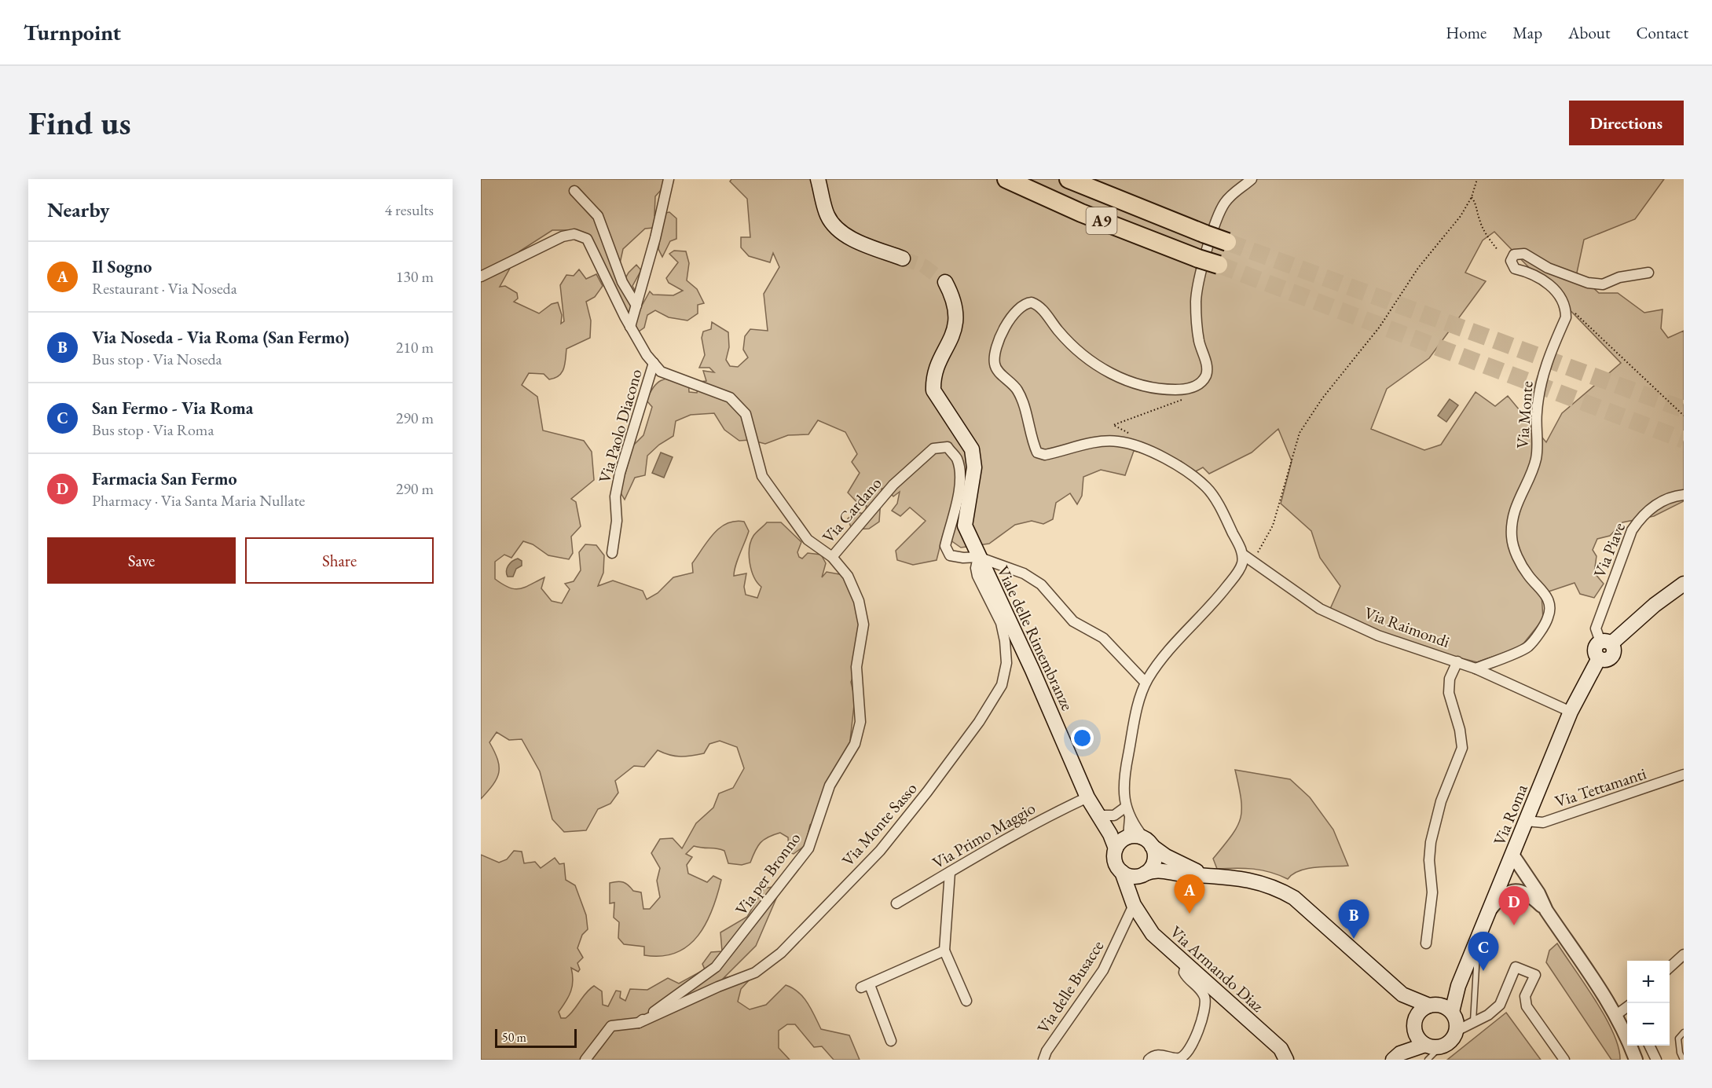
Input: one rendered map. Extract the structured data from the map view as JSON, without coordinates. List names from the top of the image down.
{
  "streets": {
    "highway": ["A9"],
    "main road": ["Viale delle Rimembranze", "Via Roma", "Via Armando Diaz"],
    "street": [
      "Via Monte",
      "Via Paolo Diacono",
      "Via Cardano",
      "Via Piave",
      "Via Raimondi",
      "Via Tettamanti",
      "Via Monte Sasso",
      "Via Primo Maggio",
      "Via per Bronno",
      "Via delle Busacce"
    ]
  },
  "crossings": [
    ["Via Monte", "Via Raimondi"],
    ["Via Paolo Diacono", "Via Cardano"],
    ["Via Cardano", "Viale delle Rimembranze"],
    ["Via Cardano", "Via Monte Sasso"],
    ["Via Cardano", "Via per Bronno"],
    ["Via Piave", "Via Roma"],
    ["Via Raimondi", "Via Roma"],
    ["Viale delle Rimembranze", "Via Monte Sasso"],
    ["Viale delle Rimembranze", "Via Primo Maggio"],
    ["Viale delle Rimembranze", "Via Armando Diaz"],
    ["Via Tettamanti", "Via Roma"],
    ["Via Monte Sasso", "Via per Bronno"],
    ["Via Armando Diaz", "Via delle Busacce"]
  ],
  "scale_bar": "50 m",
  "page": {
    "header": "Turnpoint",
    "nav": [
      "Home",
      "Map",
      "About",
      "Contact"
    ],
    "buttons": [
      "Directions",
      ["Save", "Share"]
    ],
    "title": "Find us",
    "heading": ["Nearby", "4 results"],
    "list": [
      {
        "mark": "A",
        "name": "Il Sogno",
        "note": "Restaurant · Via Noseda",
        "value": "130 m"
      },
      {
        "mark": "B",
        "name": "Via Noseda - Via Roma (San Fermo)",
        "note": "Bus stop · Via Noseda",
        "value": "210 m"
      },
      {
        "mark": "C",
        "name": "San Fermo - Via Roma",
        "note": "Bus stop · Via Roma",
        "value": "290 m"
      },
      {
        "mark": "D",
        "name": "Farmacia San Fermo",
        "note": "Pharmacy · Via Santa Maria Nullate",
        "value": "290 m"
      }
    ],
    "pins": [
      "A",
      "D",
      "B",
      "C"
    ],
    "map_buttons": ["+", "−"],
    "scale": "50 m"
  }
}
